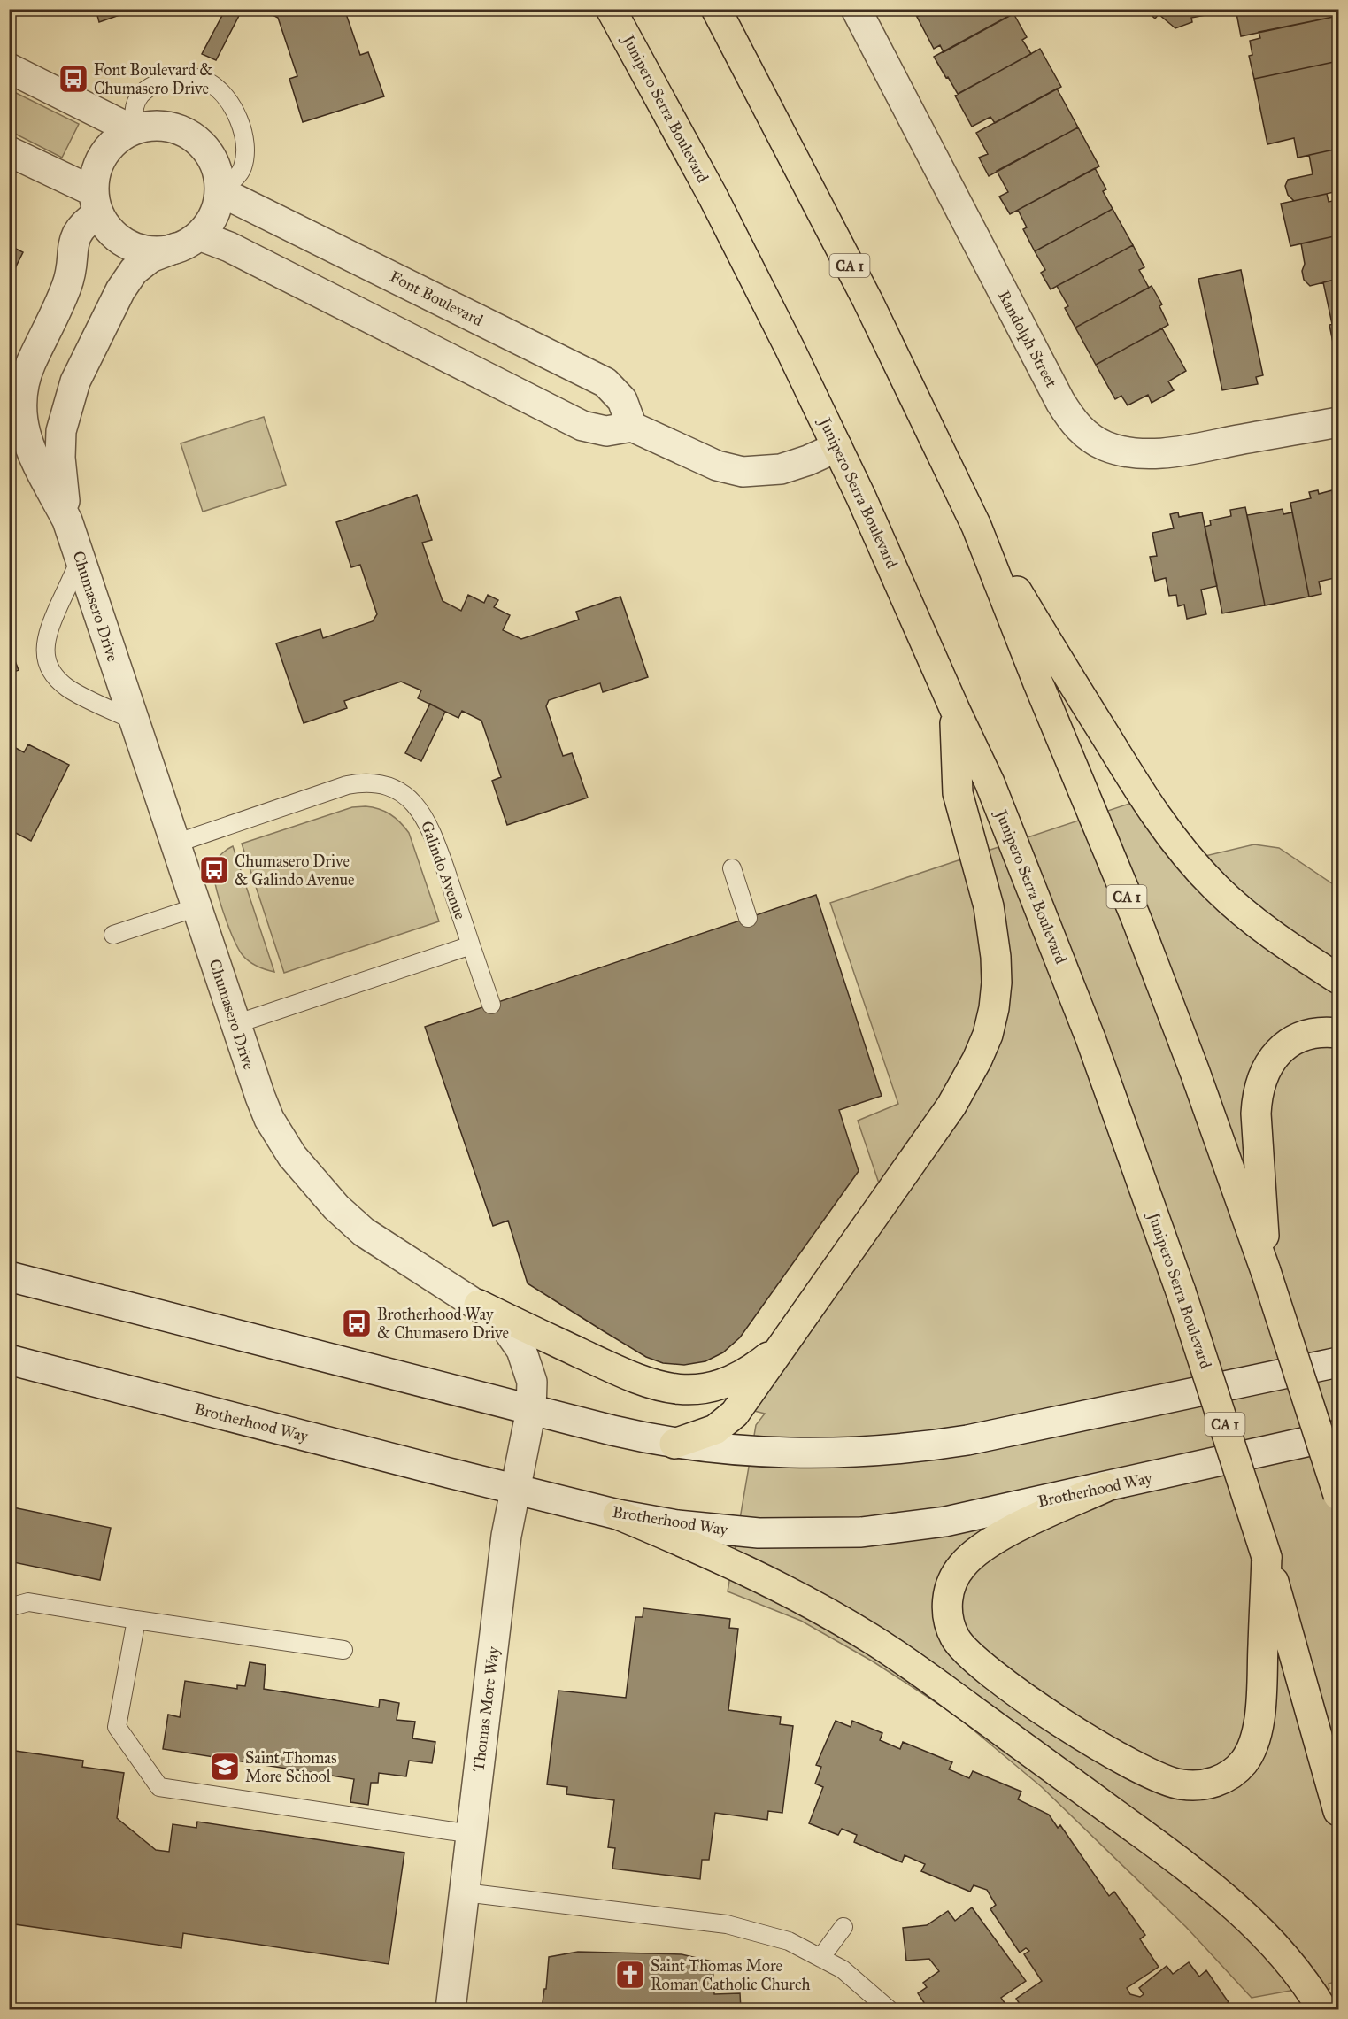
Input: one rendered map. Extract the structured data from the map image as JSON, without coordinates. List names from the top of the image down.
{
  "streets": {
    "highway": ["Junipero Serra Boulevard", "CA 1"],
    "street": [
      "Font Boulevard",
      "Randolph Street",
      "Chumasero Drive",
      "Brotherhood Way",
      "Thomas More Way"
    ],
    "lane": ["Galindo Avenue"]
  },
  "crossings": [
    ["Font Boulevard", "Chumasero Drive"],
    ["Chumasero Drive", "Galindo Avenue"],
    ["Chumasero Drive", "Thomas More Way"],
    ["Brotherhood Way", "Thomas More Way"]
  ],
  "places": {
    "bus stop": ["Font Boulevard & Chumasero Drive", "Chumasero Drive & Galindo Avenue", "Brotherhood Way & Chumasero Drive"],
    "school or university": ["Saint Thomas More School"],
    "church": ["Saint Thomas More Roman Catholic Church"]
  }
}
